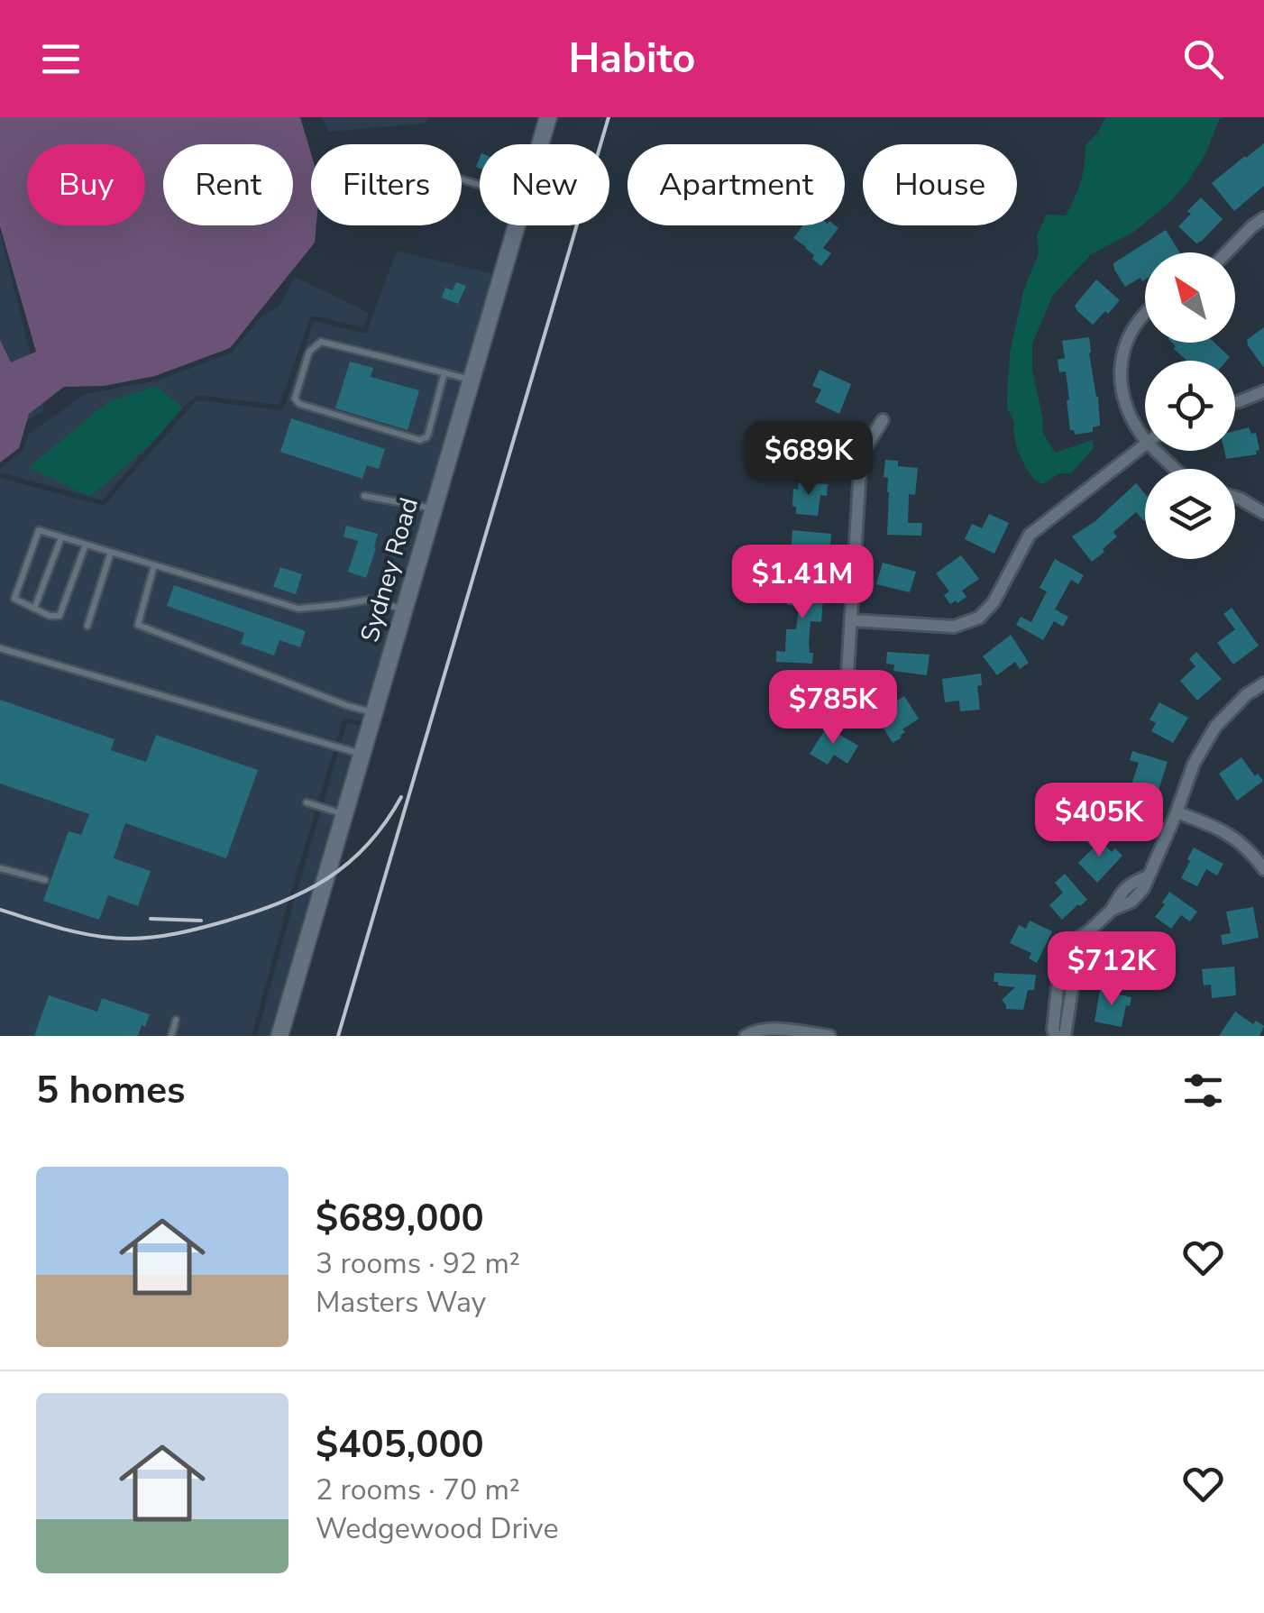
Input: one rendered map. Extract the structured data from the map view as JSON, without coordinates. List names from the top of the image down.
{
  "streets": {
    "street": ["Sydney Road"]
  },
  "north": "top left",
  "page": {
    "header": "Habito",
    "chip": [
      "Buy",
      "Rent",
      "Filters",
      "New",
      "Apartment",
      "House"
    ],
    "price": [
      "$689K",
      "$1.41M",
      "$785K",
      "$405K",
      "$712K"
    ],
    "heading": "5 homes",
    "list": [
      {
        "name": "$689,000",
        "note": "3 rooms · 92 m² · Masters Way"
      },
      {
        "name": "$405,000",
        "note": "2 rooms · 70 m² · Wedgewood Drive"
      }
    ]
  }
}
